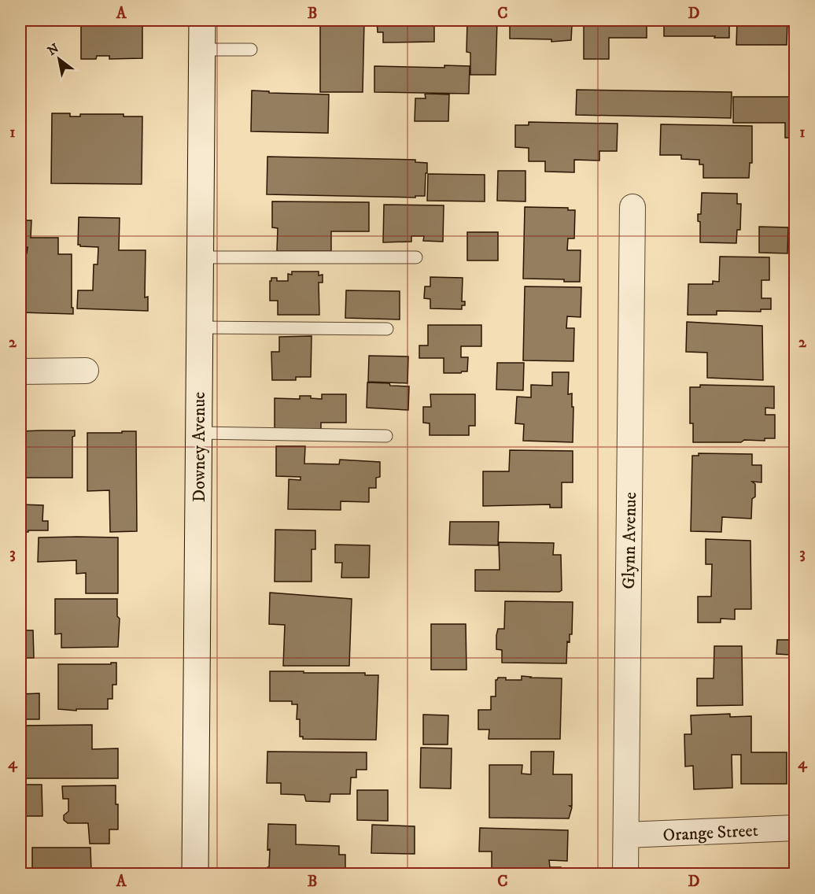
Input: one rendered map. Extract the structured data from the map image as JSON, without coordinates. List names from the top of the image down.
{
  "streets": {
    "main road": ["Downey Avenue"],
    "street": ["Glynn Avenue", "Orange Street"]
  },
  "crossings": [
    ["Glynn Avenue", "Orange Street"]
  ],
  "north": "top left",
  "grid": {
    "columns": [
      "A",
      "B",
      "C",
      "D"
    ],
    "rows": [
      "1",
      "2",
      "3",
      "4"
    ]
  }
}
